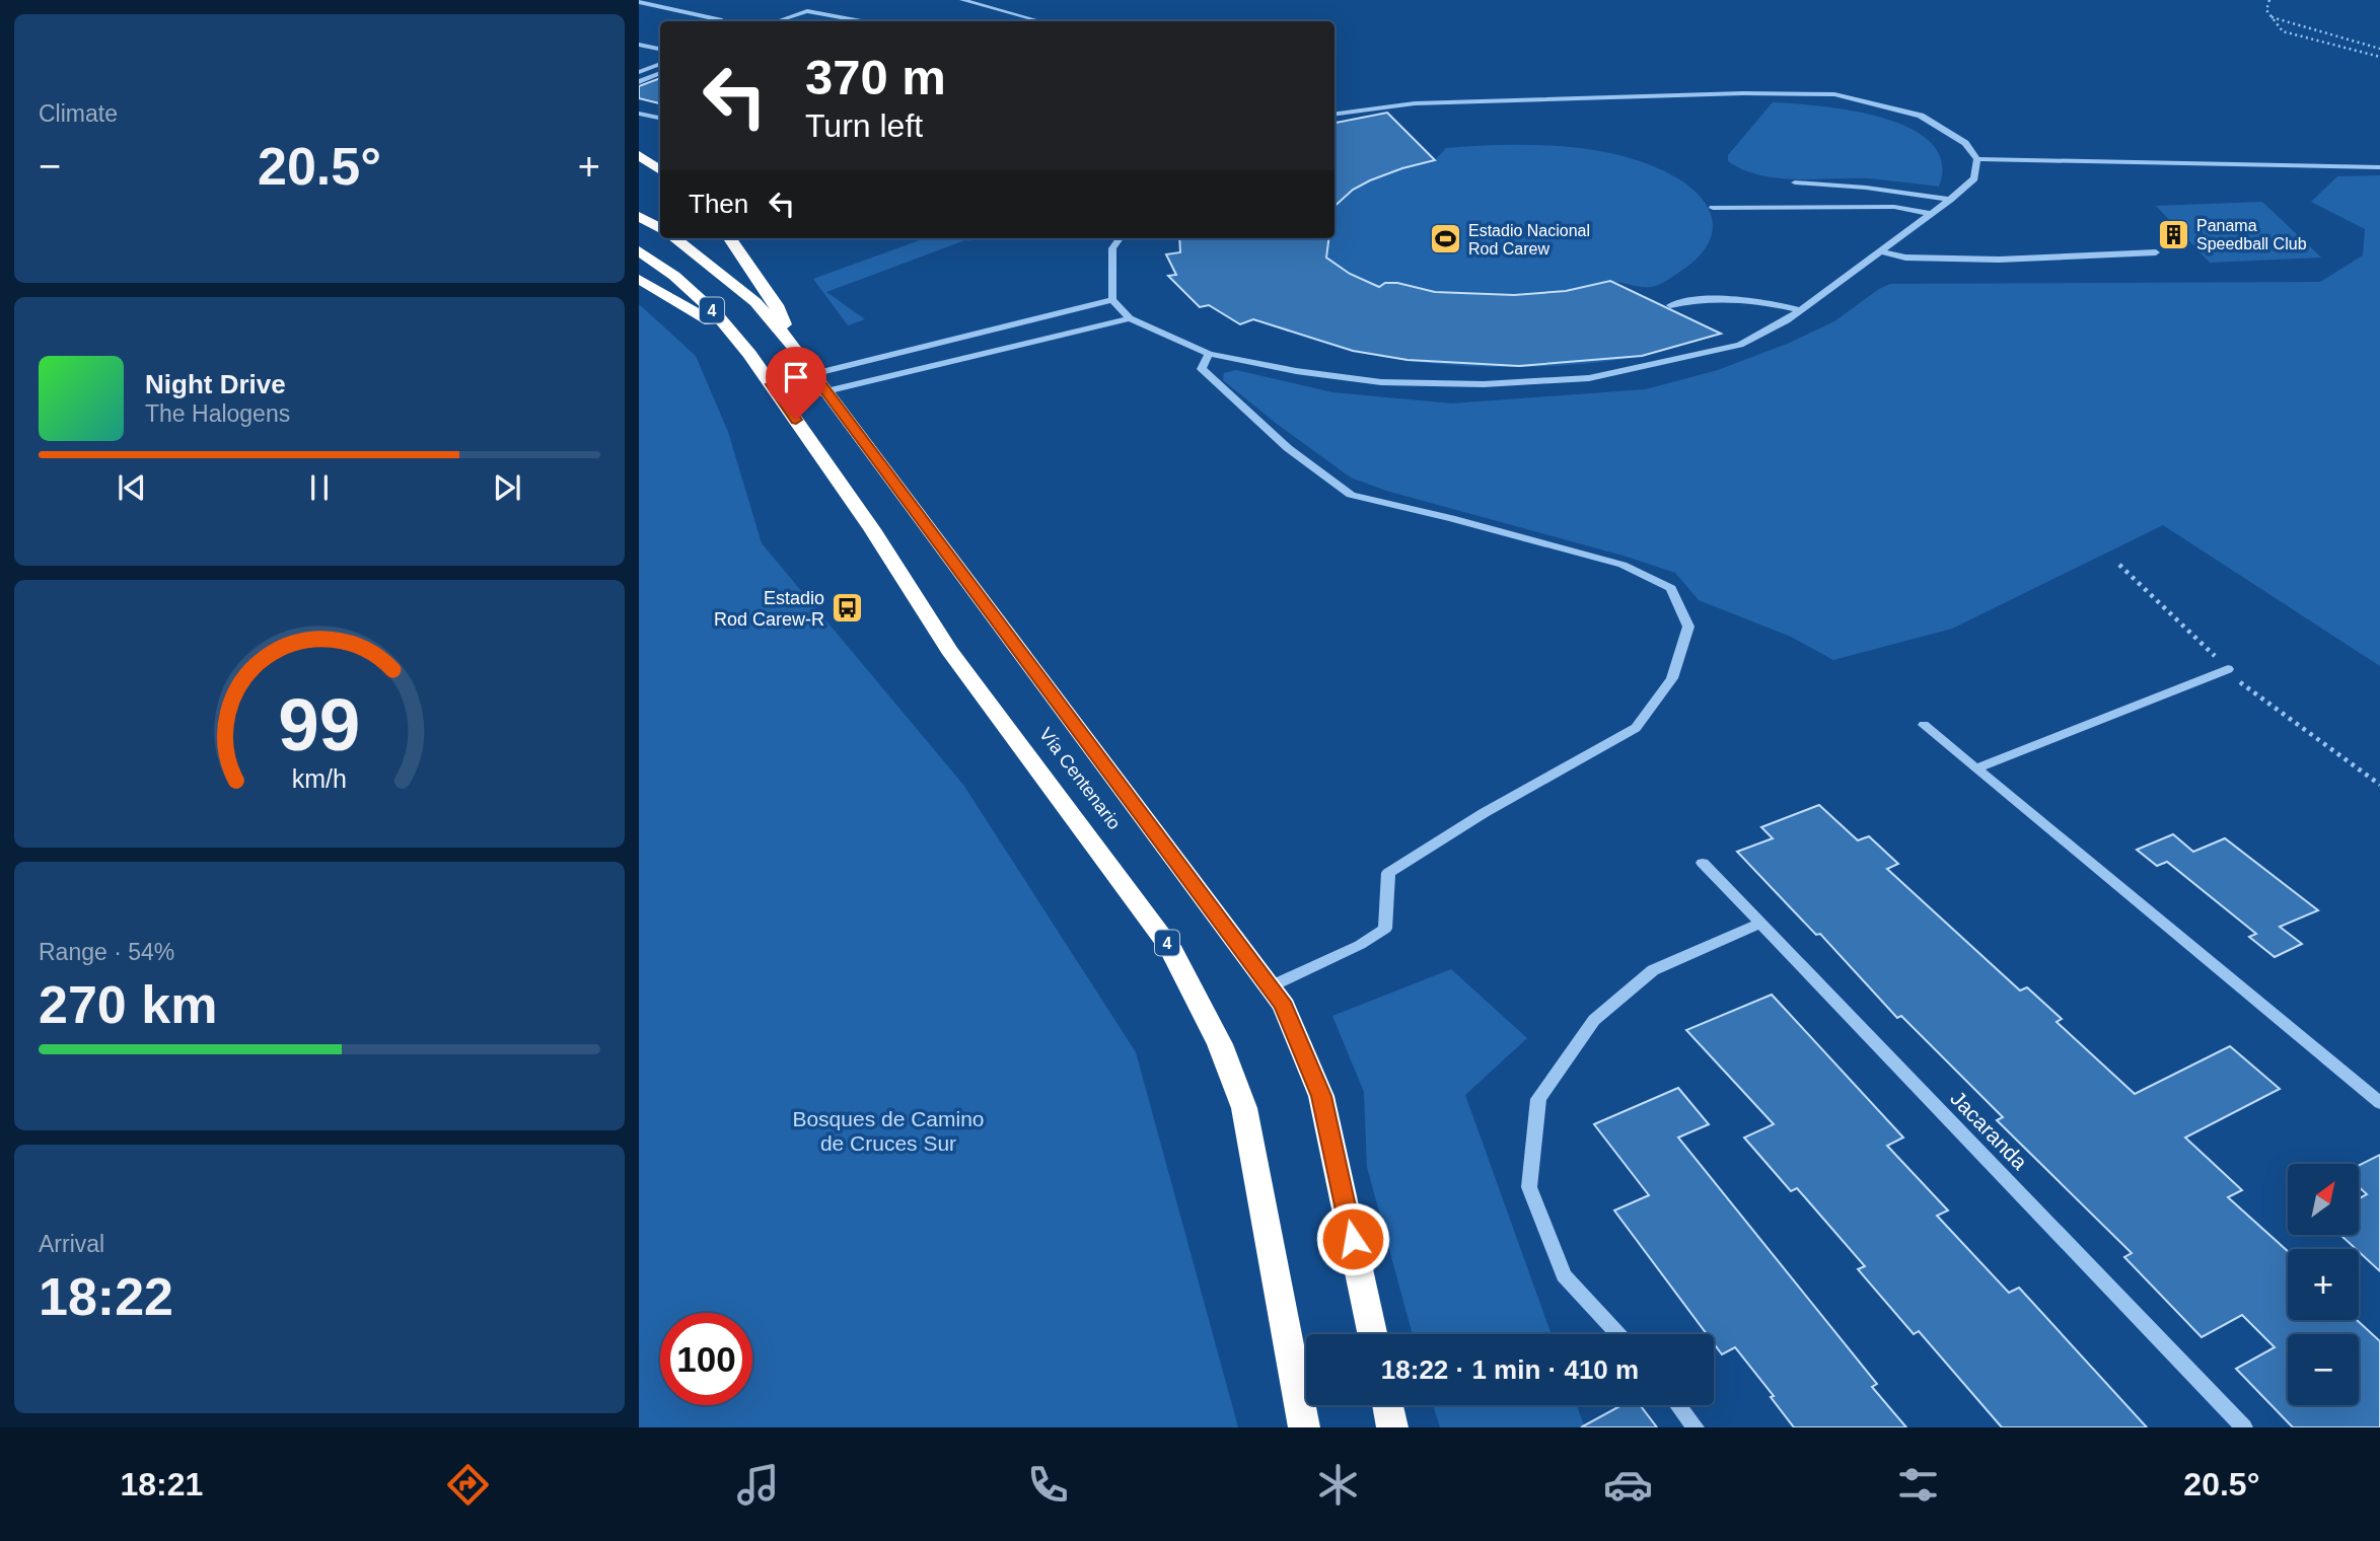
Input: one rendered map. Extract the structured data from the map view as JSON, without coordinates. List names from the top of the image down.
{
  "streets": {
    "highway": ["4", "Vía Centenario"],
    "street": ["Jacaranda"]
  },
  "parks": ["Bosques de Camino de Cruces Sur"],
  "places": {
    "building": ["Panama Speedball Club"],
    "sports": ["Estadio Nacional Rod Carew"],
    "bus stop": ["Estadio Rod Carew-R"]
  },
  "north": "top right",
  "page": {
    "tile": [
      "Climate",
      ["Range · 54%", "270 km"],
      ["Arrival", "18:22"]
    ],
    "turn": ["370 m", "Turn left"],
    "heat": ["−", "20.5°", "+"],
    "then": "Then",
    "song": ["Night Drive", "The Halogens"],
    "map_buttons": ["+", "−"],
    "limit": "100",
    "trip": "18:22 · 1 min · 410 m",
    "tabs": ["18:21", "20.5°"],
    "gauge": ["99", "km/h"]
  }
}
